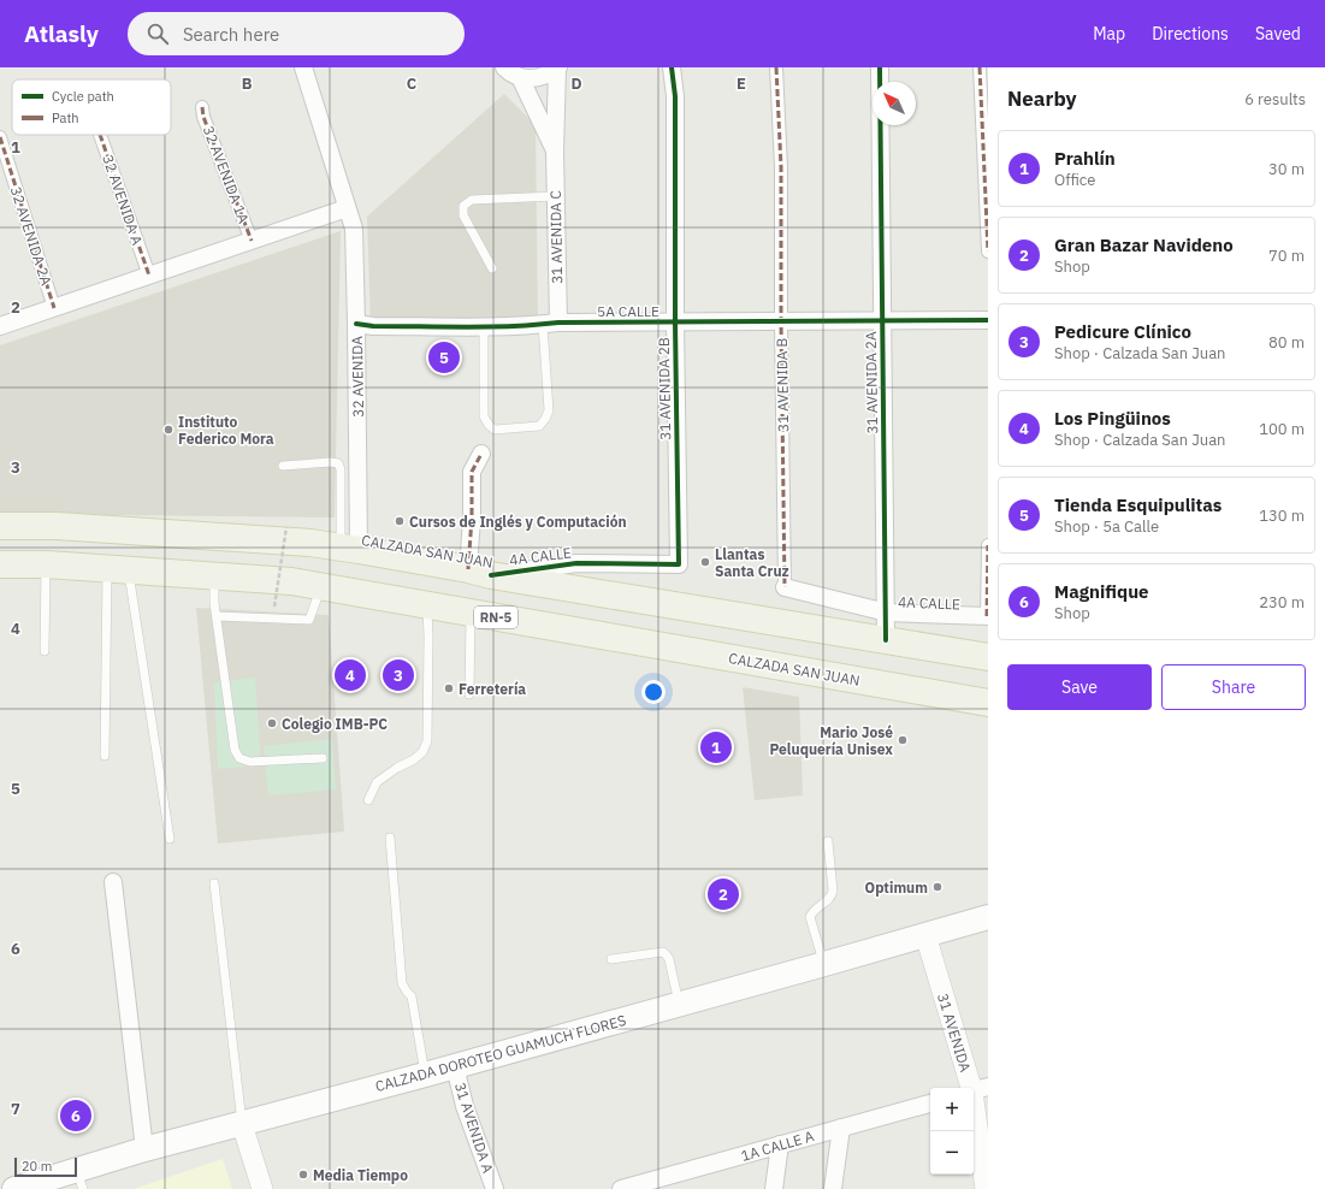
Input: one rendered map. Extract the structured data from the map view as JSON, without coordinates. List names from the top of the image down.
{
  "streets": {
    "main road": ["CALZADA SAN JUAN", "RN-5", "CALZADA DOROTEO GUAMUCH FLORES"],
    "street": [
      "32 AVENIDA 1A",
      "32 AVENIDA A",
      "32 AVENIDA 2A",
      "31 AVENIDA C",
      "5A CALLE",
      "32 AVENIDA",
      "31 AVENIDA 2A",
      "31 AVENIDA B",
      "31 AVENIDA 2B",
      "4A CALLE",
      "31 AVENIDA",
      "31 AVENIDA A",
      "1A CALLE A"
    ]
  },
  "crossings": [
    ["31 AVENIDA C", "5A CALLE"],
    ["5A CALLE", "32 AVENIDA"],
    ["5A CALLE", "31 AVENIDA 2A"],
    ["5A CALLE", "31 AVENIDA B"],
    ["5A CALLE", "31 AVENIDA 2B"],
    ["32 AVENIDA", "CALZADA SAN JUAN"],
    ["31 AVENIDA 2A", "CALZADA SAN JUAN"],
    ["31 AVENIDA 2A", "4A CALLE"],
    ["31 AVENIDA B", "4A CALLE"],
    ["31 AVENIDA 2B", "4A CALLE"],
    ["CALZADA SAN JUAN", "4A CALLE"],
    ["31 AVENIDA", "CALZADA DOROTEO GUAMUCH FLORES"],
    ["CALZADA DOROTEO GUAMUCH FLORES", "31 AVENIDA A"]
  ],
  "places": [
    "Instituto Federico Mora",
    "Cursos de Inglés y Computación",
    "Llantas Santa Cruz",
    "Ferretería",
    "Colegio IMB-PC",
    "Mario José Peluquería Unisex",
    "Optimum",
    "Media Tiempo"
  ],
  "legend": ["Cycle path", "Path"],
  "scale_bar": "20 m",
  "north": "top left",
  "page": {
    "header": "Atlasly",
    "search": "Search here",
    "nav": ["Map", "Directions", "Saved"],
    "heading": ["Nearby", "6 results"],
    "list": [
      {
        "mark": "1",
        "name": "Prahlín",
        "note": "Office",
        "value": "30 m"
      },
      {
        "mark": "2",
        "name": "Gran Bazar Navideno",
        "note": "Shop",
        "value": "70 m"
      },
      {
        "mark": "3",
        "name": "Pedicure Clínico",
        "note": "Shop · Calzada San Juan",
        "value": "80 m"
      },
      {
        "mark": "4",
        "name": "Los Pingüinos",
        "note": "Shop · Calzada San Juan",
        "value": "100 m"
      },
      {
        "mark": "5",
        "name": "Tienda Esquipulitas",
        "note": "Shop · 5a Calle",
        "value": "130 m"
      },
      {
        "mark": "6",
        "name": "Magnifique",
        "note": "Shop",
        "value": "230 m"
      }
    ],
    "pins": [
      "5",
      "3",
      "4",
      "1",
      "2",
      "6"
    ],
    "buttons": ["Save", "Share"],
    "map_buttons": ["+", "−"],
    "scale": "20 m"
  },
  "grid": {
    "columns": [
      "B",
      "C",
      "D",
      "E"
    ],
    "rows": [
      "1",
      "2",
      "3",
      "4",
      "5",
      "6",
      "7"
    ]
  }
}
